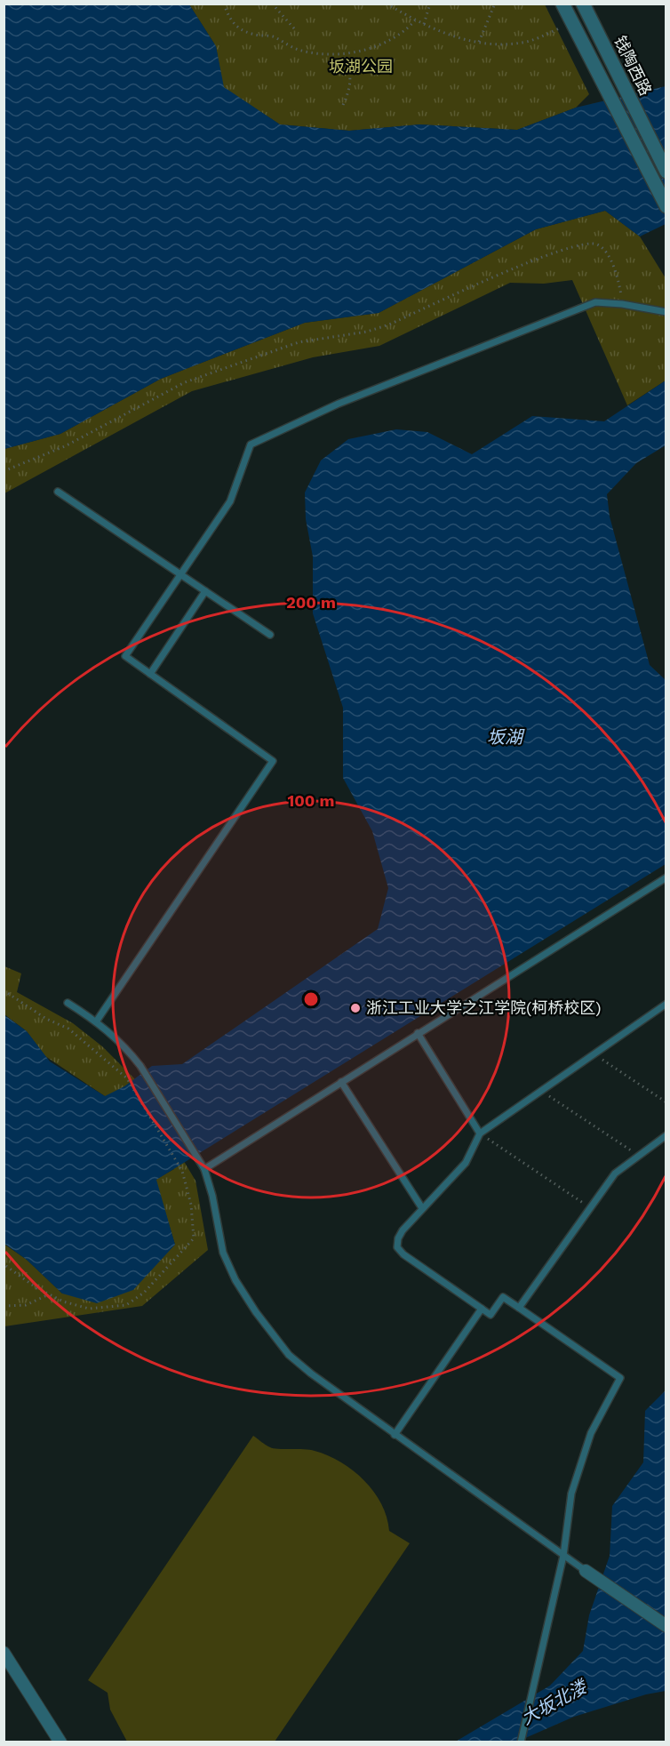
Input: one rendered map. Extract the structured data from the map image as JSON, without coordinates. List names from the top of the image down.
{
  "streets": {
    "street": ["钱陶西路"]
  },
  "water": ["坂湖", "大坂北溇"],
  "parks": ["坂湖公园"],
  "places": ["浙江工业大学之江学院(柯桥校区)"],
  "rings": ["200 m", "100 m"]
}
